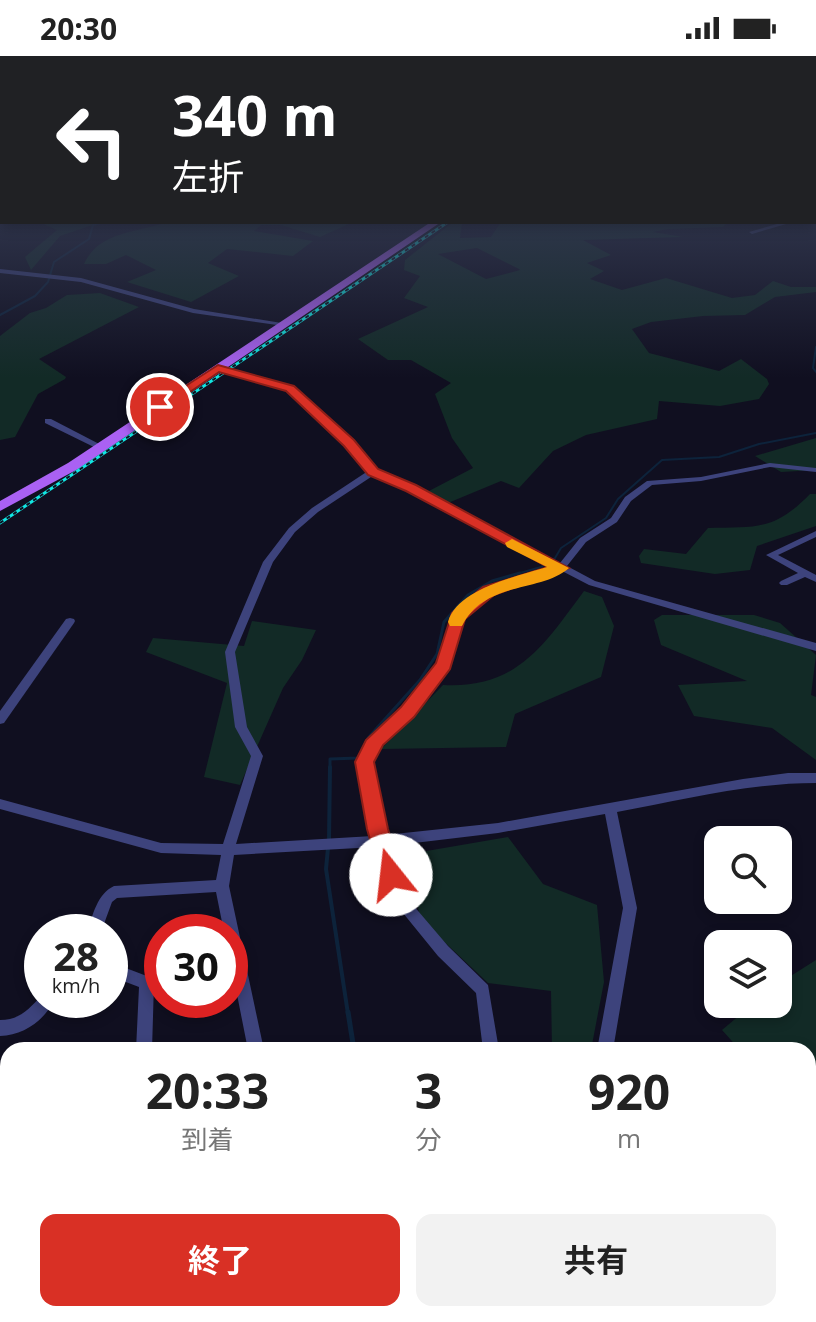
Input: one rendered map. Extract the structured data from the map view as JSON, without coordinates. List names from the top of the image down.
{
  "page": {
    "status": "20:30",
    "turn": ["340 m", "左折"],
    "speed": "28 km/h",
    "limit": "30",
    "eta": [
      "20:33",
      "到着",
      "3",
      "分",
      "920",
      "m"
    ],
    "buttons": ["終了", "共有"]
  }
}
